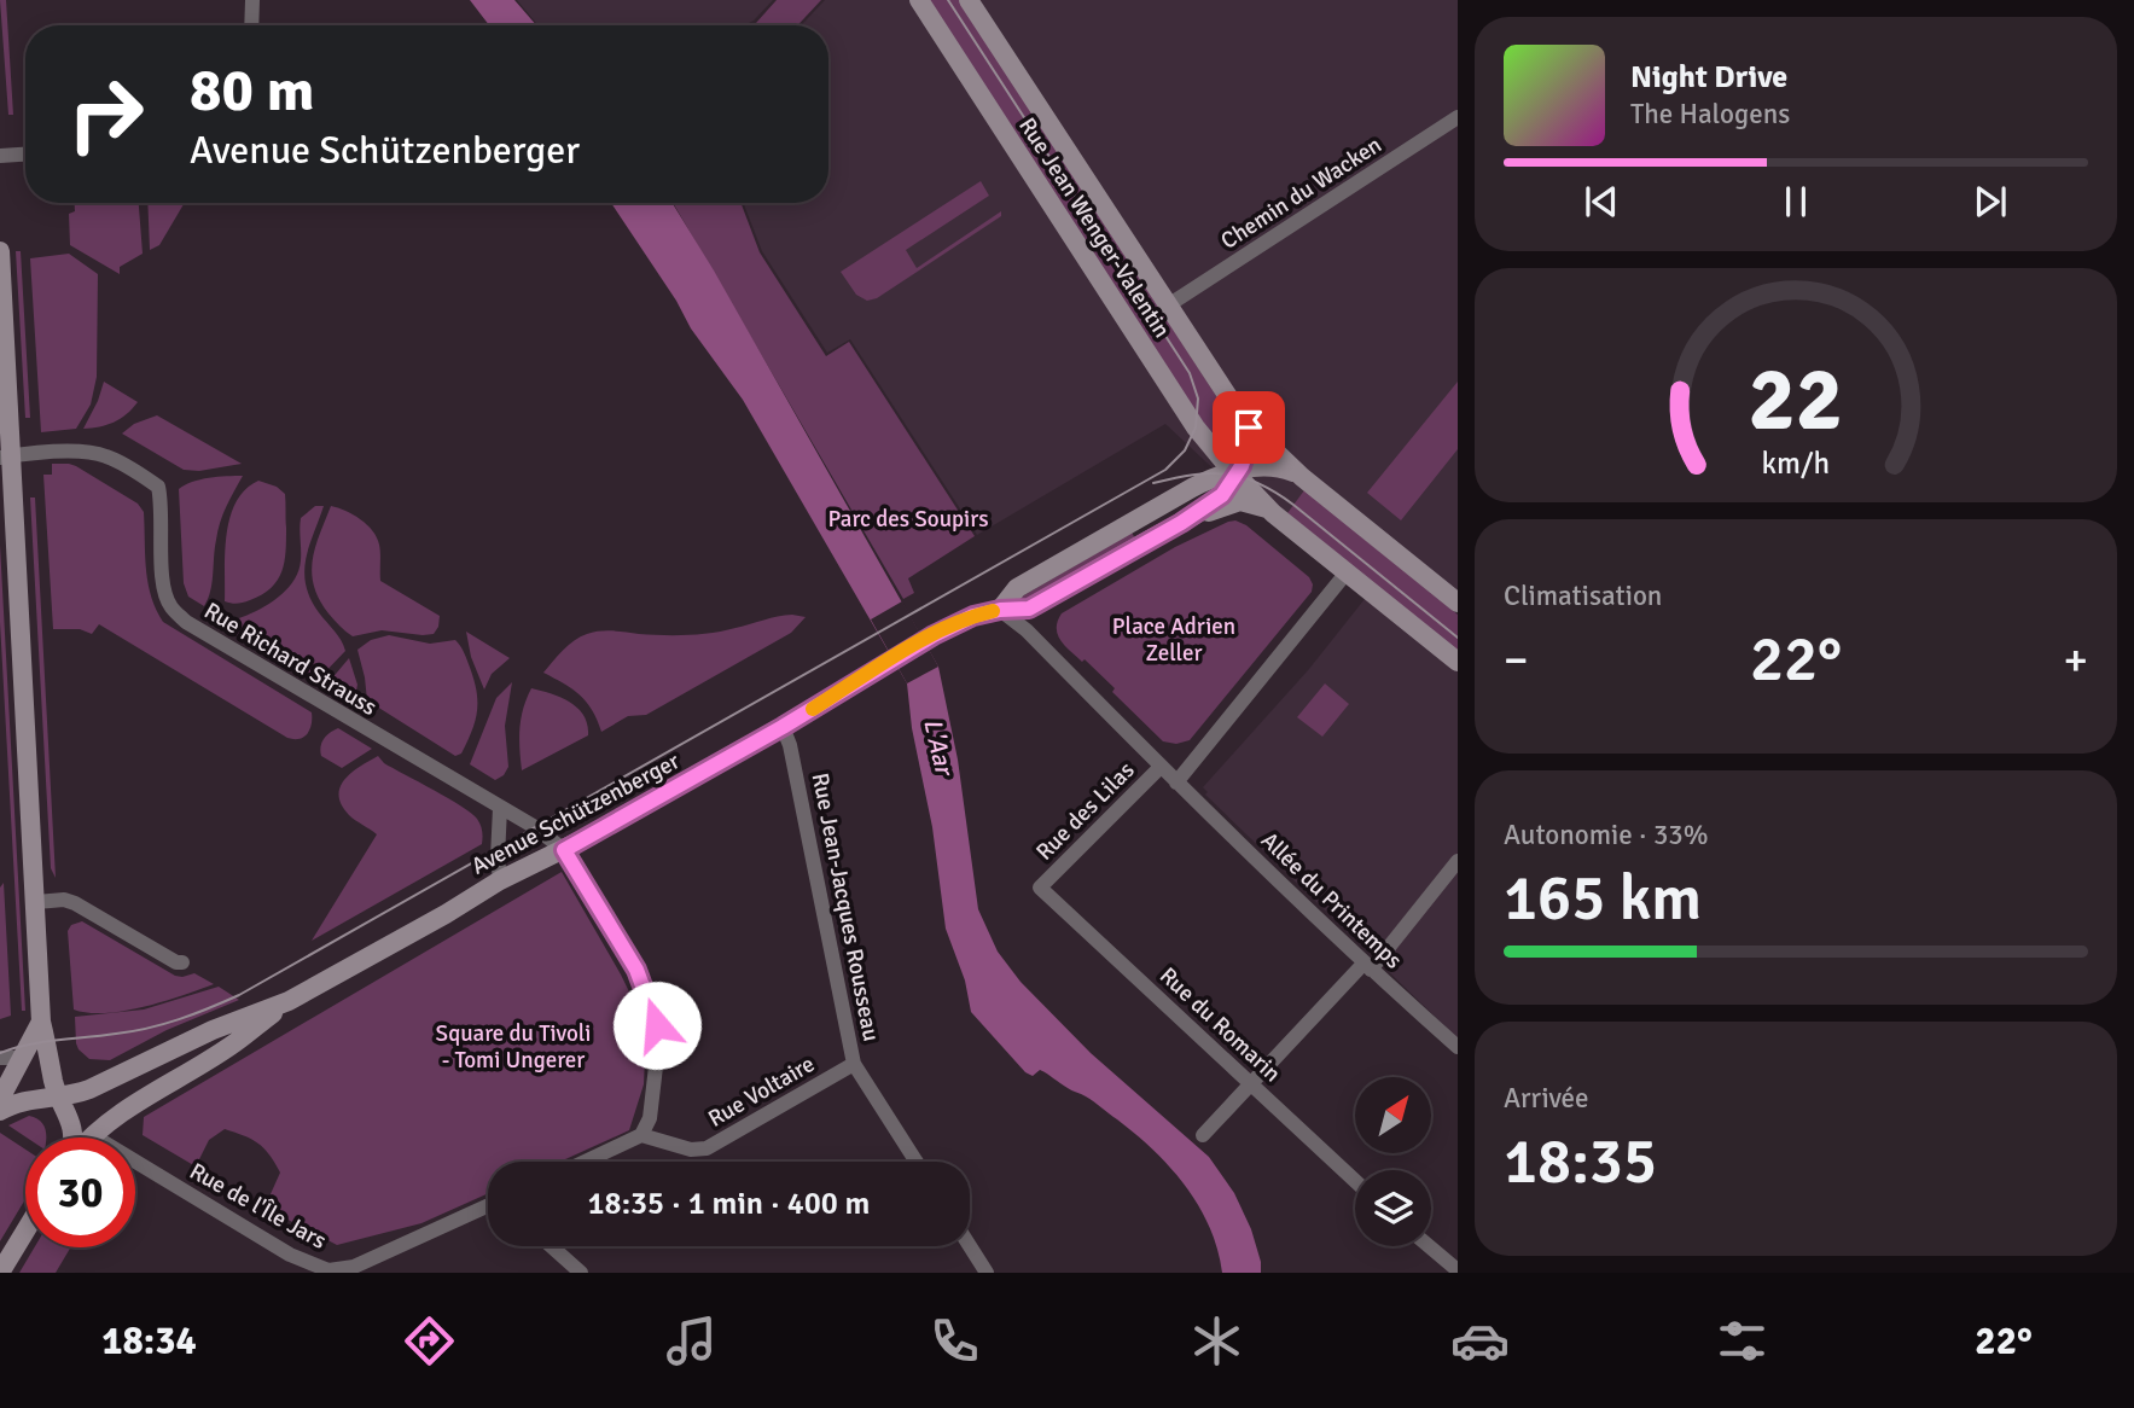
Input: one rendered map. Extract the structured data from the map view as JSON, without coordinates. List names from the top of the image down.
{
  "streets": {
    "main road": ["Rue Jean Wenger-Valentin", "Avenue Schützenberger"],
    "street": [
      "Chemin du Wacken",
      "Rue Richard Strauss",
      "Rue des Lilas",
      "Allée du Printemps",
      "Rue Jean-Jacques Rousseau",
      "Rue du Romarin",
      "Rue Voltaire",
      "Rue de l'Île Jars"
    ]
  },
  "crossings": [
    ["Chemin du Wacken", "Rue Jean Wenger-Valentin"],
    ["Rue Richard Strauss", "Avenue Schützenberger"],
    ["Rue des Lilas", "Rue du Romarin"],
    ["Avenue Schützenberger", "Rue Jean-Jacques Rousseau"],
    ["Avenue Schützenberger", "Rue de l'Île Jars"],
    ["Rue Jean-Jacques Rousseau", "Rue Voltaire"]
  ],
  "water": ["L'Aar"],
  "parks": ["Parc des Soupirs", "Place Adrien Zeller", "Square du Tivoli - Tomi Ungerer"],
  "north": "top right",
  "page": {
    "turn": ["80 m", "Avenue Schützenberger"],
    "song": ["Night Drive", "The Halogens"],
    "tile": [
      "Climatisation",
      ["Autonomie · 33%", "165 km"],
      ["Arrivée", "18:35"]
    ],
    "heat": ["−", "22°", "+"],
    "limit": "30",
    "trip": "18:35 · 1 min · 400 m",
    "tabs": ["18:34", "22°"],
    "gauge": ["22", "km/h"]
  }
}
